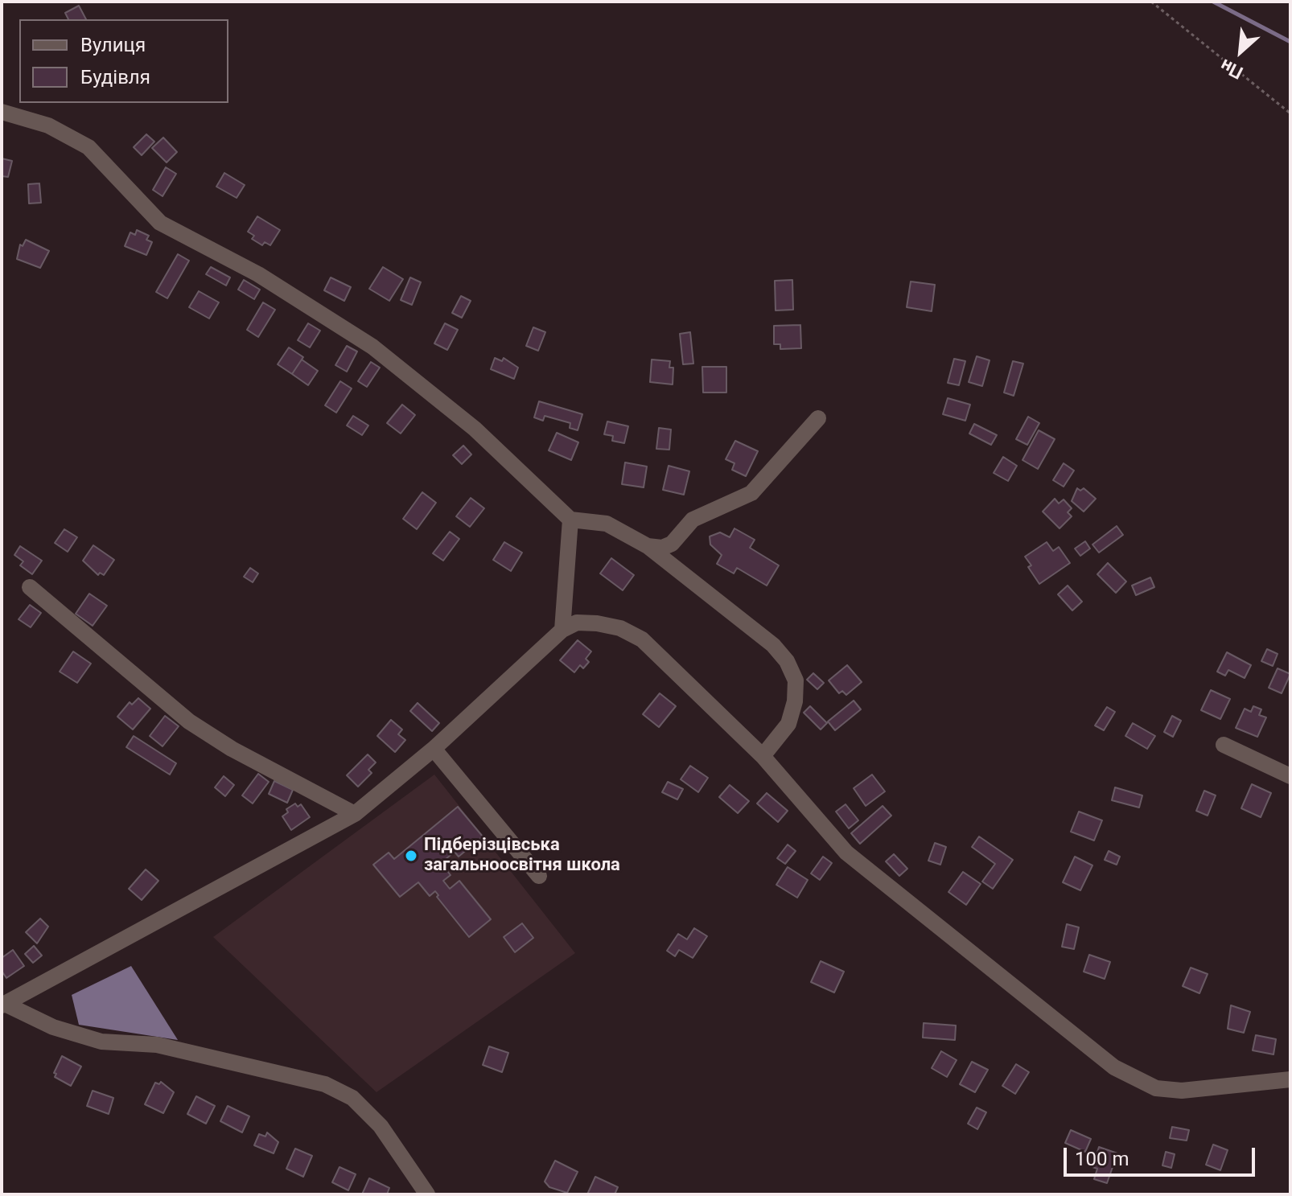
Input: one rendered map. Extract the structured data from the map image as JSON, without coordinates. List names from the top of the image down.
{
  "places": ["Підберізцівська загальноосвітня школа"],
  "legend": ["Вулиця", "Будівля"],
  "scale_bar": "100 m",
  "north": "bottom left"
}
